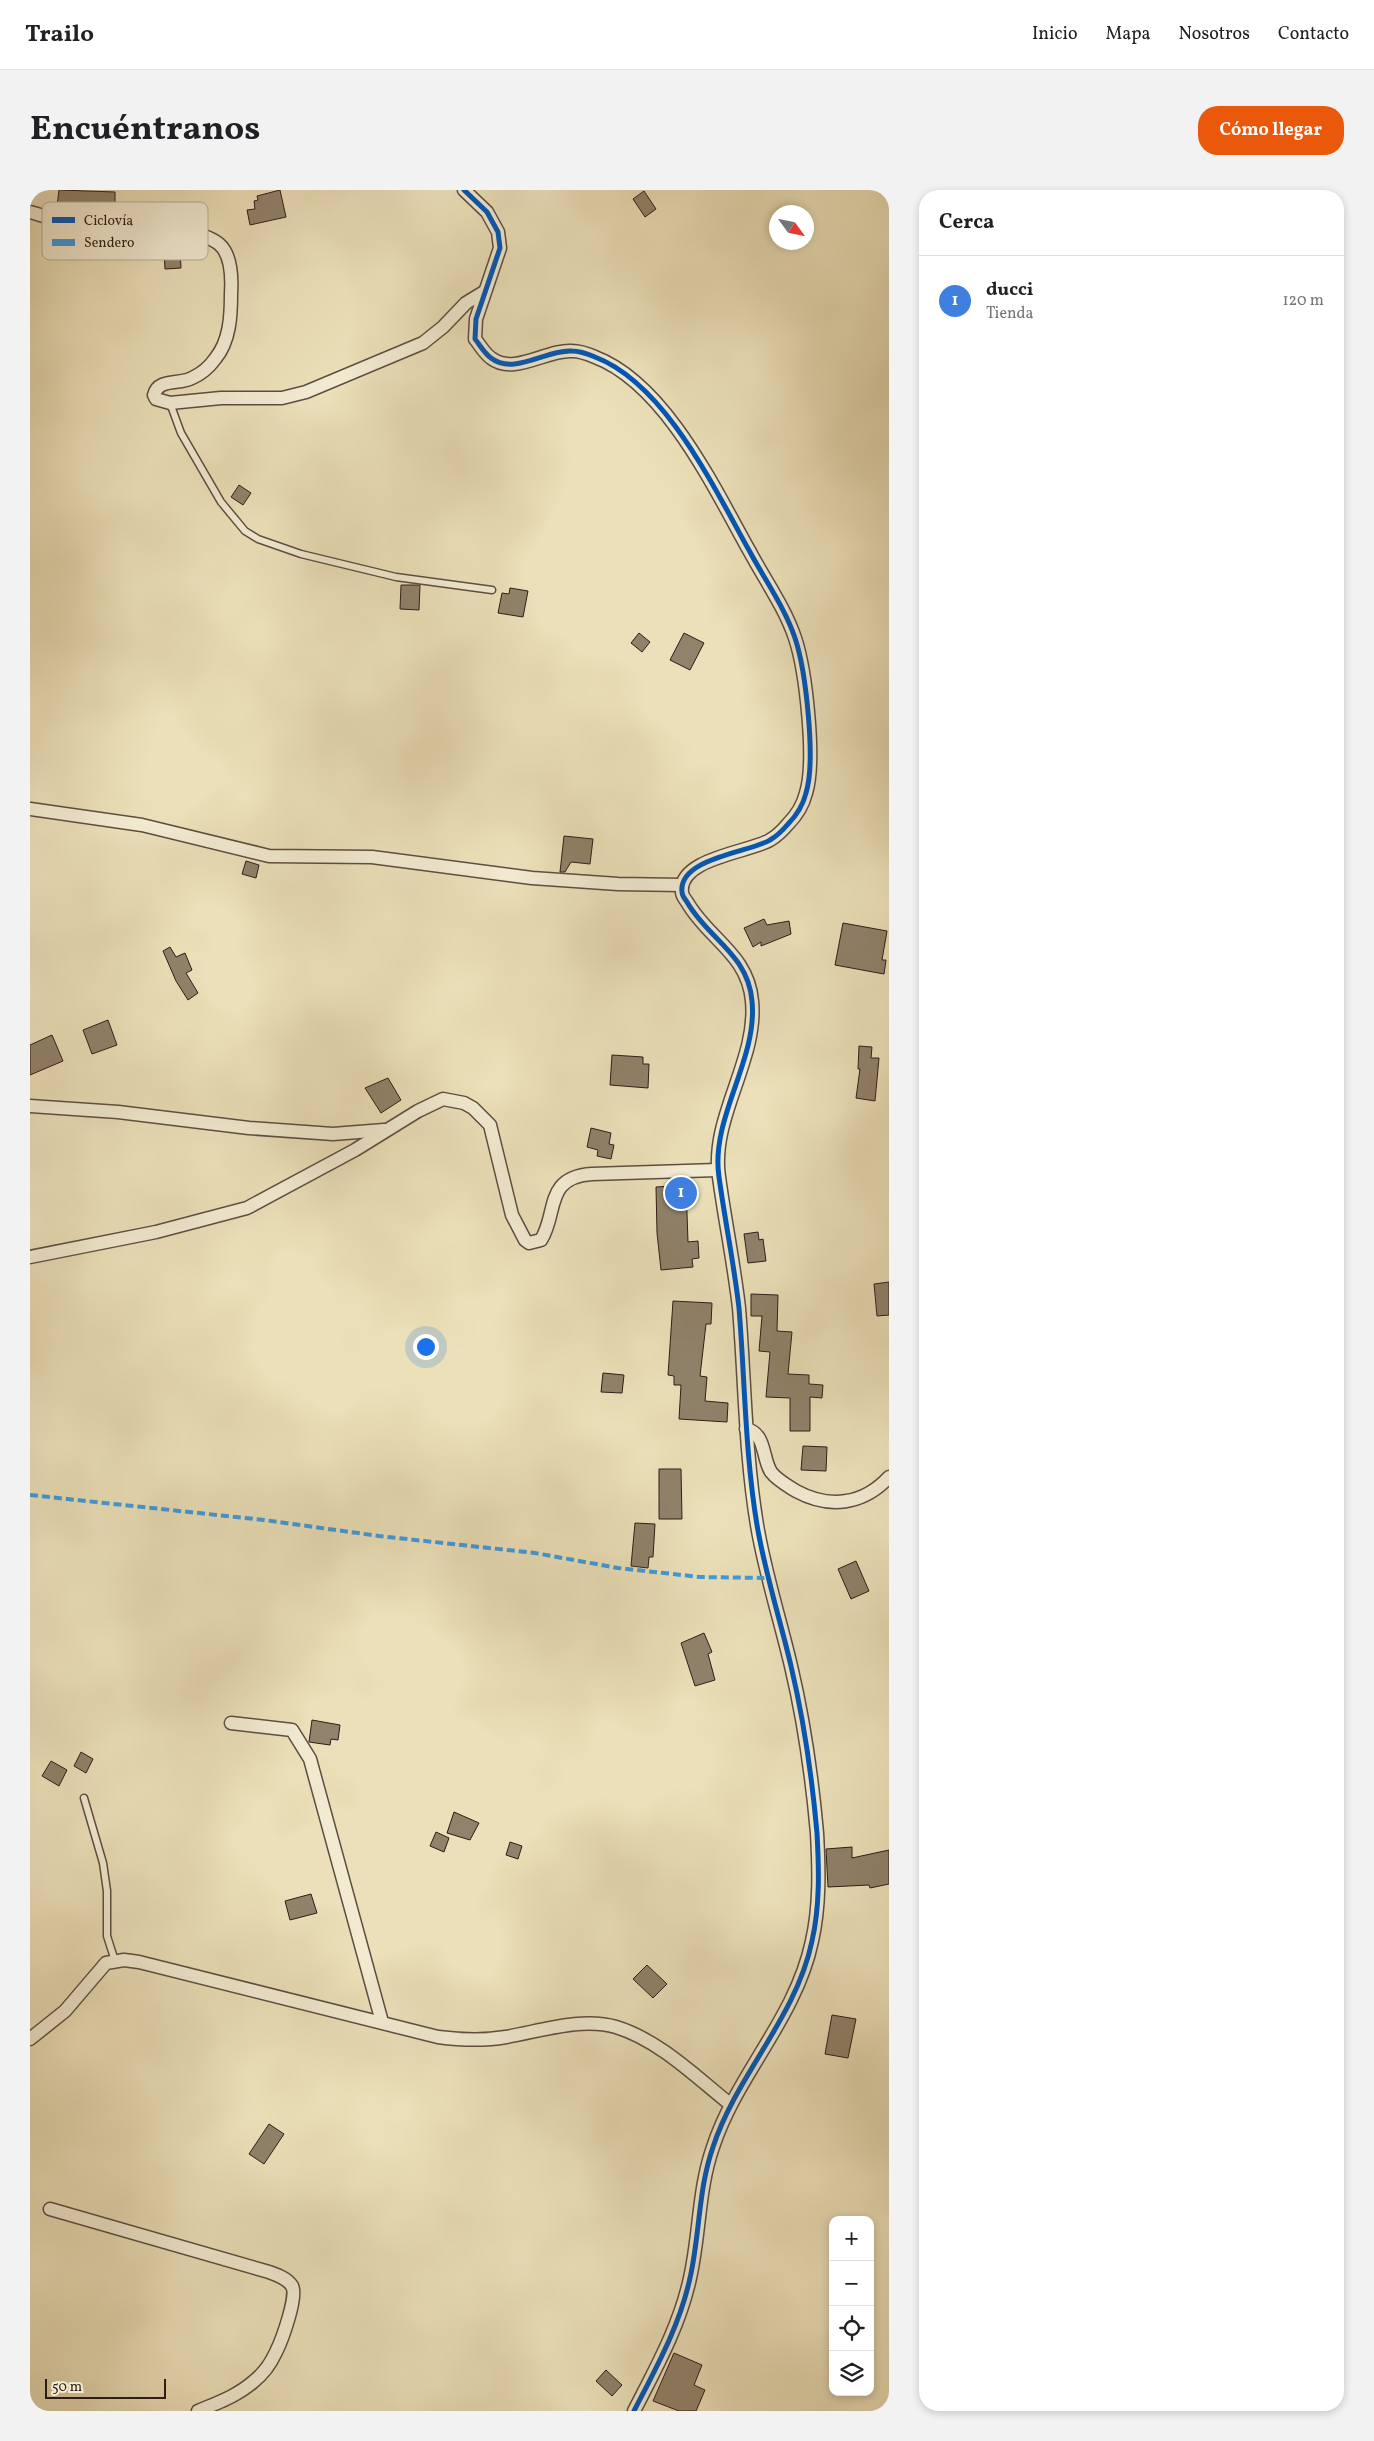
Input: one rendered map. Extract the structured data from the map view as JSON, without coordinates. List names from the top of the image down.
{
  "legend": ["Ciclovía", "Sendero"],
  "scale_bar": "50 m",
  "north": "bottom right",
  "page": {
    "header": "Trailo",
    "nav": [
      "Inicio",
      "Mapa",
      "Nosotros",
      "Contacto"
    ],
    "title": "Encuéntranos",
    "buttons": "Cómo llegar",
    "heading": "Cerca",
    "list": [
      {
        "mark": "1",
        "name": "ducci",
        "note": "Tienda",
        "value": "120 m"
      }
    ],
    "pins": "1",
    "map_buttons": ["+", "−"],
    "scale": "50 m"
  }
}
